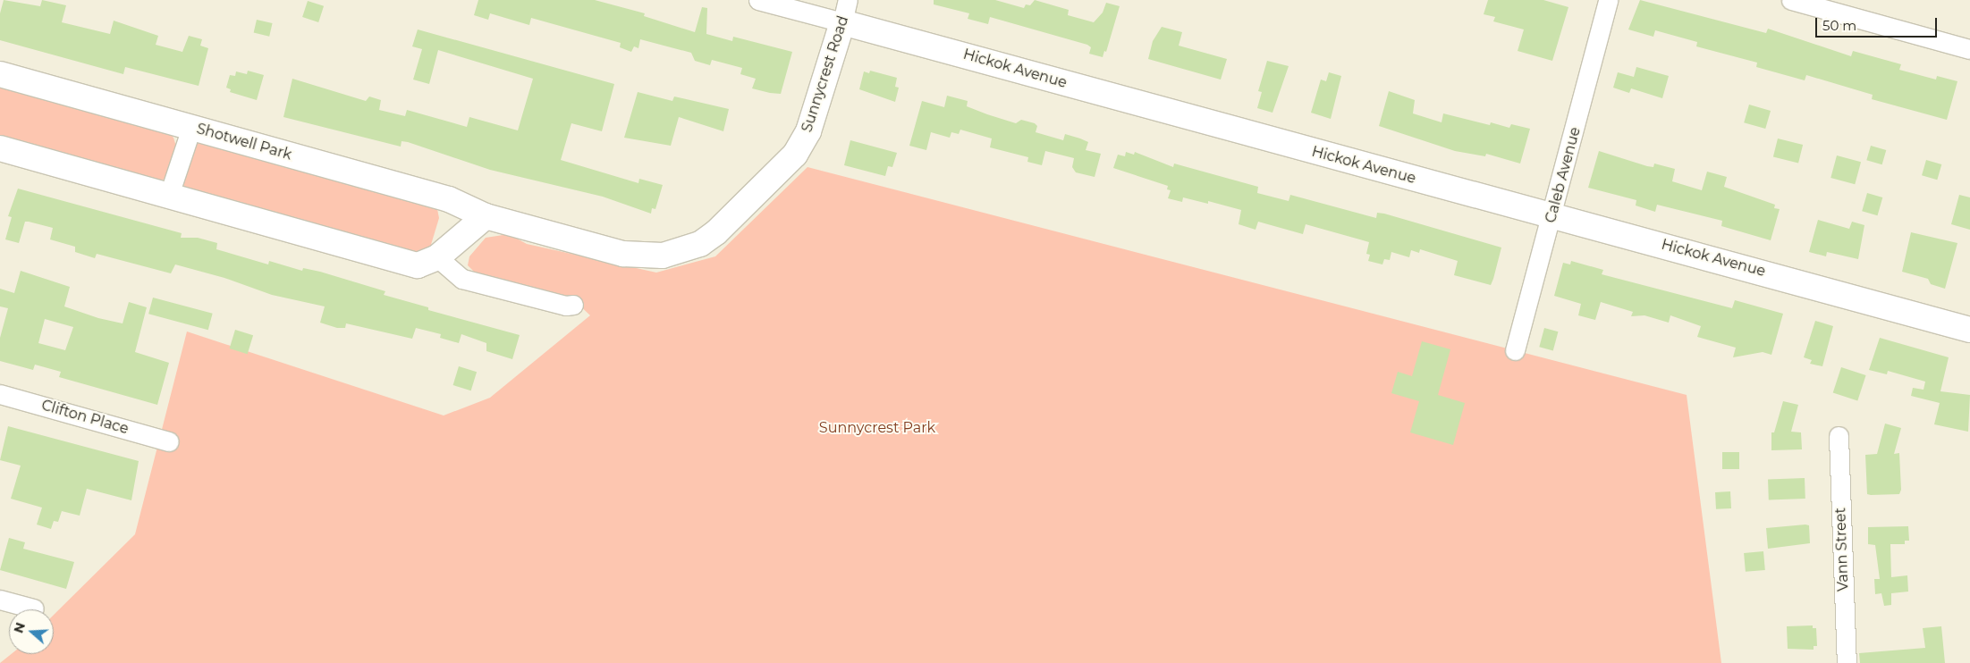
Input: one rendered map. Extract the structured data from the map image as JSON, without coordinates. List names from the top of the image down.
{
  "streets": {
    "street": [
      "Hickok Avenue",
      "Sunnycrest Road",
      "Shotwell Park",
      "Caleb Avenue",
      "Clifton Place",
      "Vann Street"
    ]
  },
  "crossings": [
    ["Hickok Avenue", "Sunnycrest Road"],
    ["Hickok Avenue", "Caleb Avenue"],
    ["Sunnycrest Road", "Shotwell Park"]
  ],
  "parks": ["Sunnycrest Park"],
  "scale_bar": "50 m",
  "north": "left"
}
